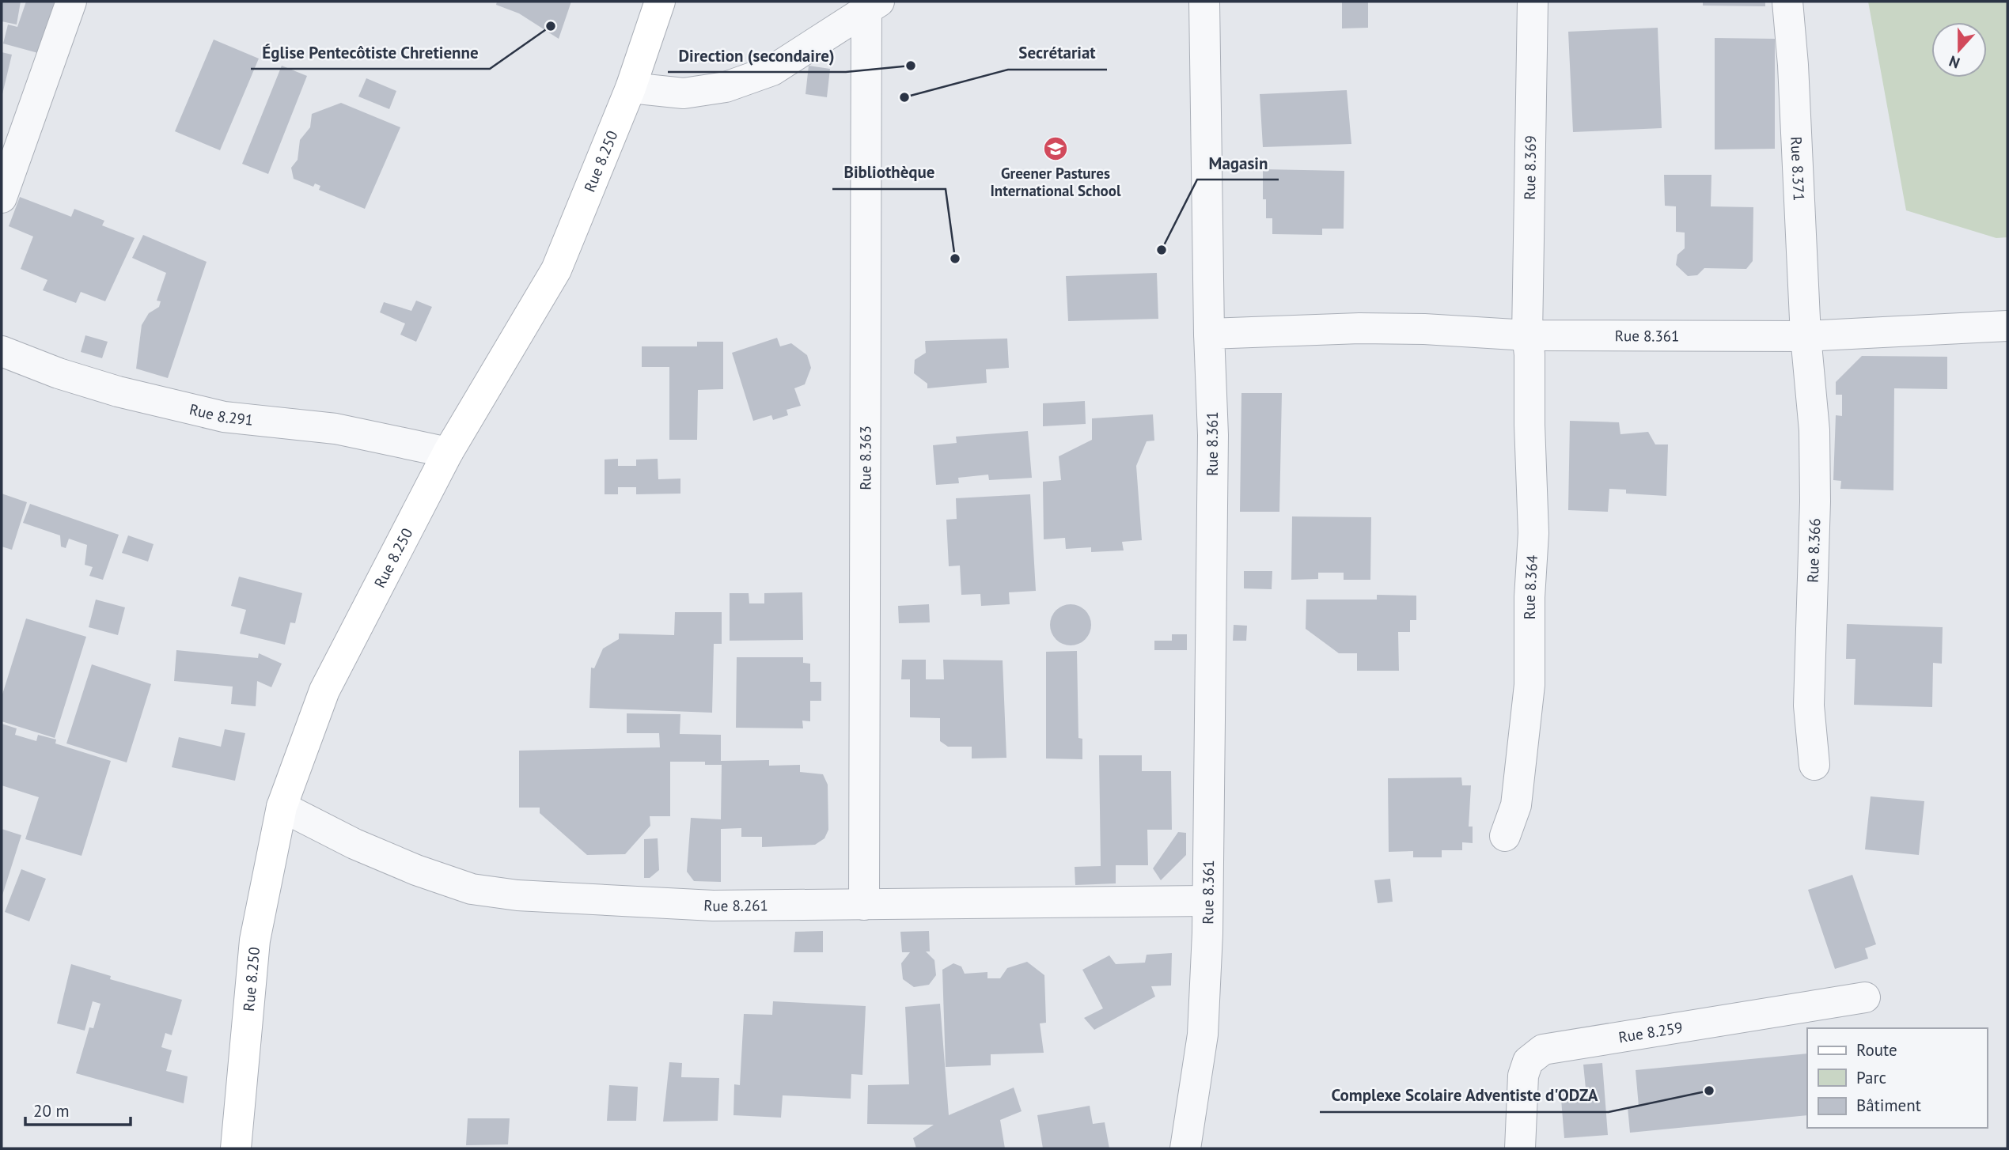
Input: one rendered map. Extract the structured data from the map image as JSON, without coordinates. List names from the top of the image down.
{
  "streets": {
    "street": [
      "Rue 8.250",
      "Rue 8.369",
      "Rue 8.371",
      "Rue 8.361",
      "Rue 8.291",
      "Rue 8.363",
      "Rue 8.366",
      "Rue 8.364",
      "Rue 8.261",
      "Rue 8.259"
    ]
  },
  "crossings": [
    ["Rue 8.250", "Rue 8.291"],
    ["Rue 8.250", "Rue 8.261"],
    ["Rue 8.369", "Rue 8.361"],
    ["Rue 8.369", "Rue 8.364"],
    ["Rue 8.371", "Rue 8.361"],
    ["Rue 8.371", "Rue 8.366"],
    ["Rue 8.361", "Rue 8.366"],
    ["Rue 8.361", "Rue 8.364"],
    ["Rue 8.361", "Rue 8.261"],
    ["Rue 8.363", "Rue 8.261"]
  ],
  "places": {
    "other": [
      "Église Pentecôtiste Chretienne",
      "Direction (secondaire)",
      "Secrétariat",
      "Magasin",
      "Bibliothèque",
      "Complexe Scolaire Adventiste d'ODZA"
    ],
    "school or university": ["Greener Pastures International School"]
  },
  "legend": ["Route", "Parc", "Bâtiment"],
  "scale_bar": "20 m",
  "north": "bottom"
}
